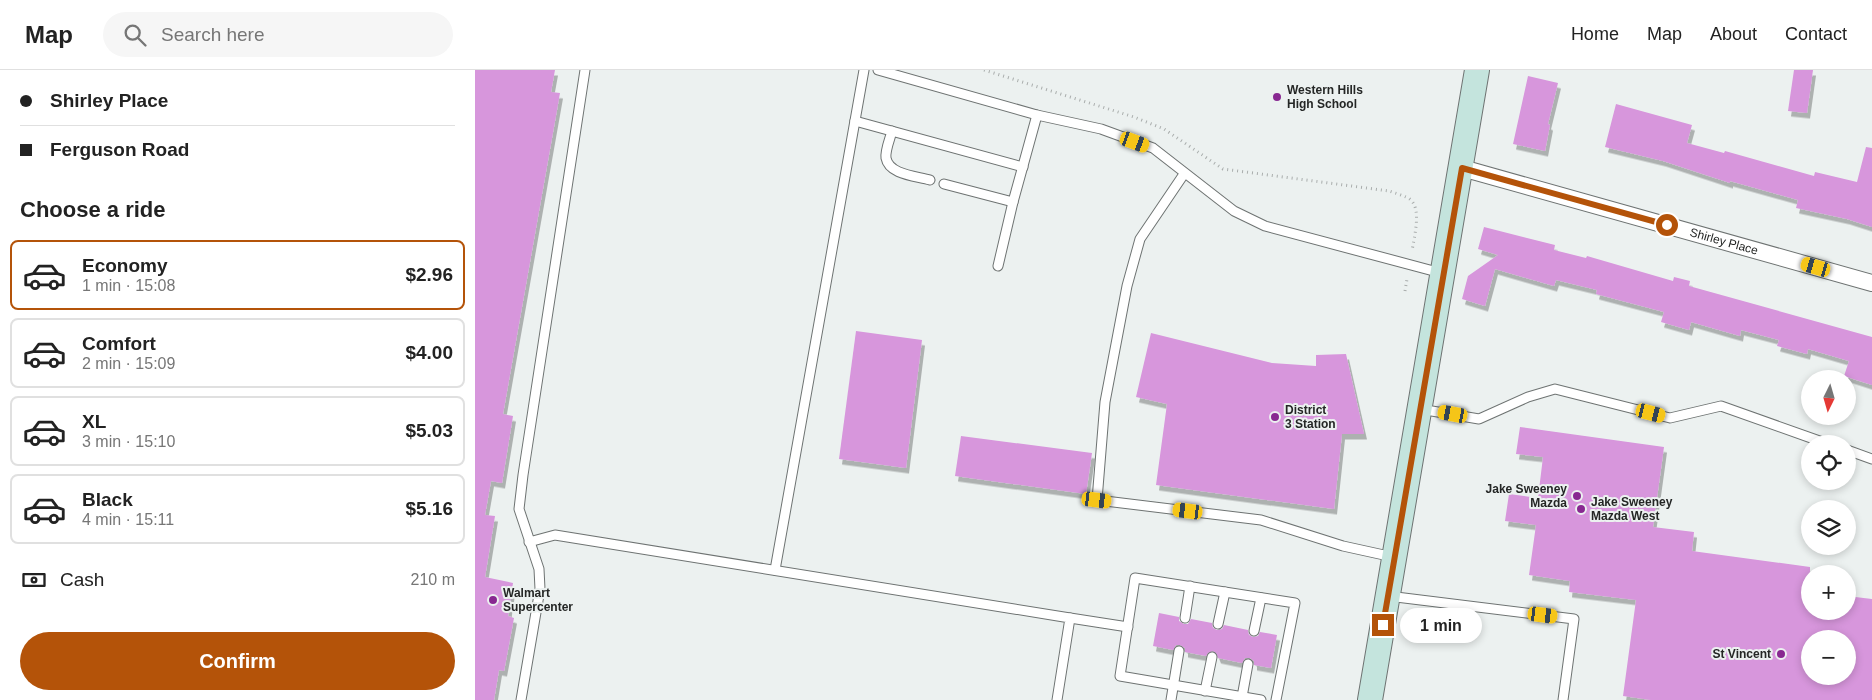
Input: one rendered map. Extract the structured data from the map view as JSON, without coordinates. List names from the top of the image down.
{
  "streets": {
    "street": ["Shirley Place"]
  },
  "places": [
    "Western Hills High School",
    "District 3 Station",
    "Jake Sweeney Mazda",
    "Jake Sweeney Mazda West",
    "Walmart Supercenter",
    "St Vincent"
  ],
  "north": "bottom",
  "page": {
    "header": "Map",
    "search": "Search here",
    "nav": [
      "Home",
      "Map",
      "About",
      "Contact"
    ],
    "banner": ["Shirley Place", "Ferguson Road"],
    "heading": "Choose a ride",
    "list": [
      {
        "name": "Economy",
        "note": "1 min · 15:08",
        "value": "$2.96"
      },
      {
        "name": "Comfort",
        "note": "2 min · 15:09",
        "value": "$4.00"
      },
      {
        "name": "XL",
        "note": "3 min · 15:10",
        "value": "$5.03"
      },
      {
        "name": "Black",
        "note": "4 min · 15:11",
        "value": "$5.16"
      }
    ],
    "map_buttons": ["+", "−"],
    "pay": ["Cash", "210 m"],
    "bubble": "1 min",
    "buttons": "Confirm"
  }
}
